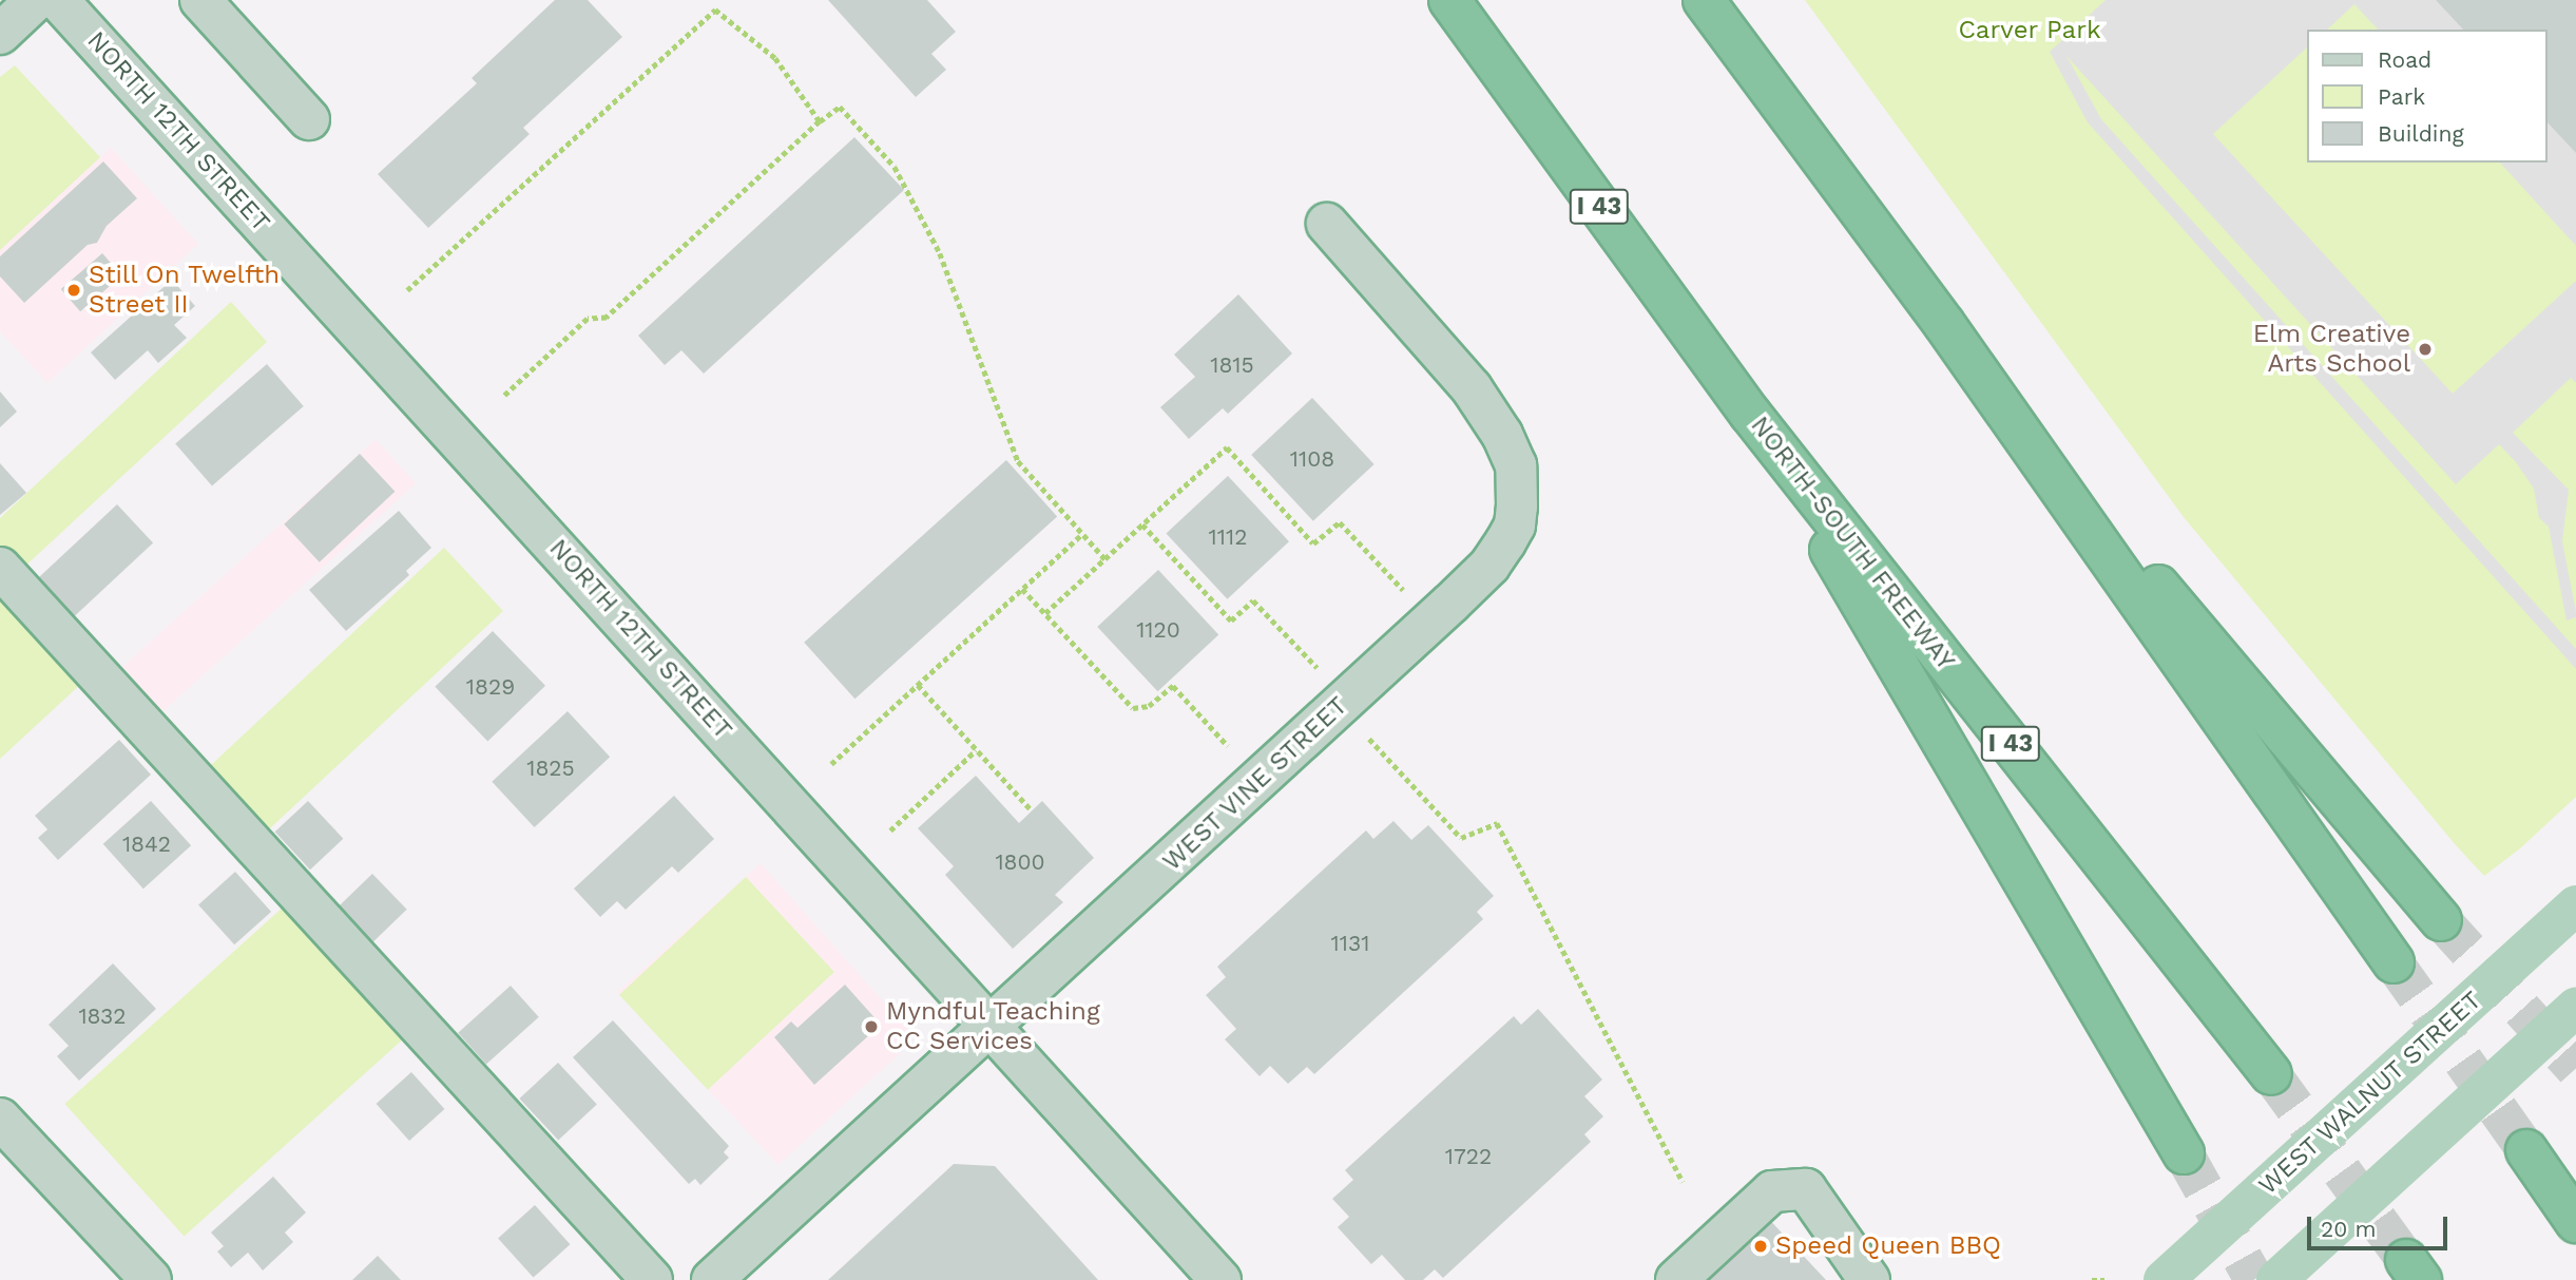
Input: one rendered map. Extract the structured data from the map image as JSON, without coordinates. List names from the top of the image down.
{
  "streets": {
    "highway": ["I 43", "NORTH-SOUTH FREEWAY"],
    "main road": ["WEST WALNUT STREET"],
    "street": ["NORTH 12TH STREET", "WEST VINE STREET"]
  },
  "crossings": [
    ["NORTH 12TH STREET", "WEST VINE STREET"]
  ],
  "parks": ["Carver Park"],
  "places": [
    "Still On Twelfth Street II",
    "Elm Creative Arts School",
    "Myndful Teaching CC Services",
    "Speed Queen BBQ"
  ],
  "house_numbers": [
    "1815",
    "1108",
    "1112",
    "1120",
    "1829",
    "1825",
    "1842",
    "1800",
    "1131",
    "1832",
    "1722"
  ],
  "legend": ["Road", "Park", "Building"],
  "scale_bar": "20 m"
}
